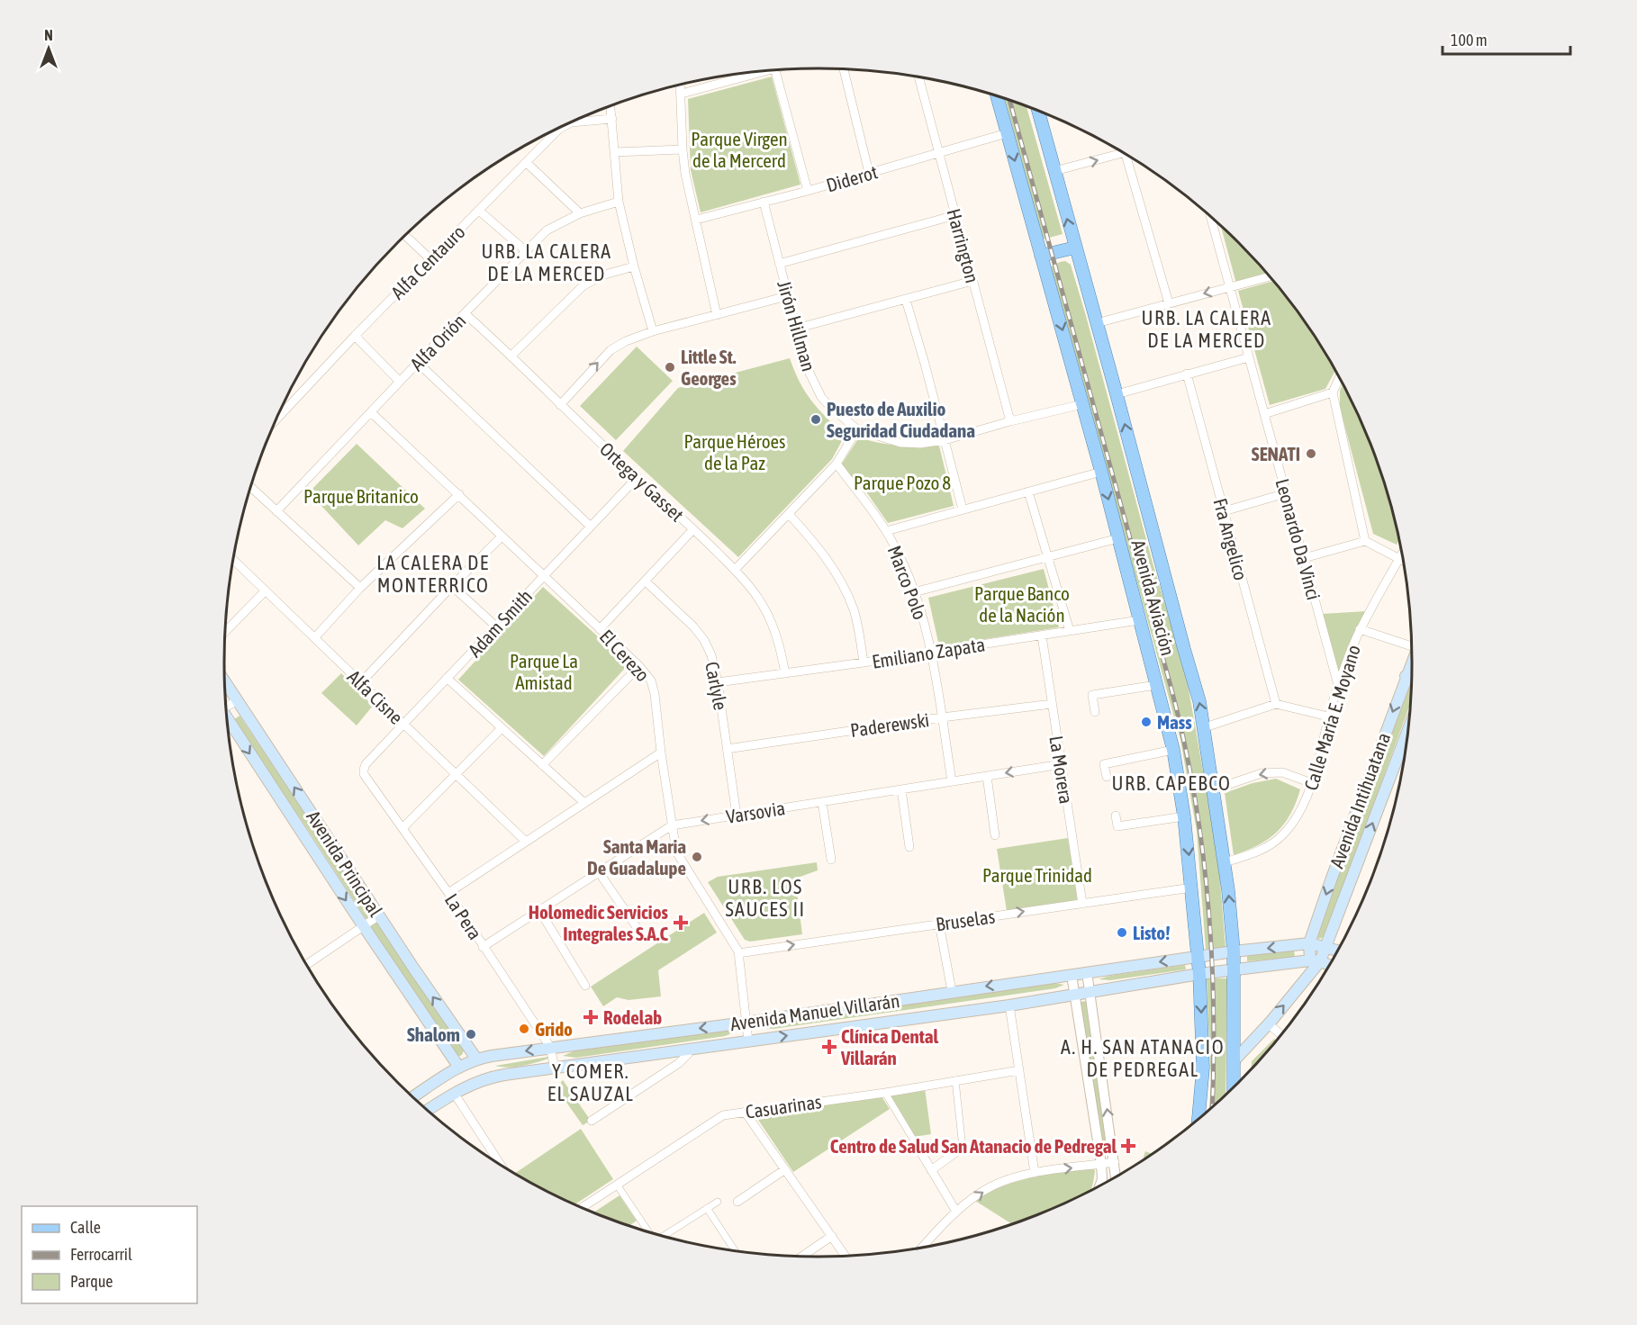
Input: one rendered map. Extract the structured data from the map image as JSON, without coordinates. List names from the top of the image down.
{
  "streets": {
    "main road": [
      "Avenida Aviación",
      "Avenida Intihuatana",
      "Avenida Principal",
      "Avenida Manuel Villarán"
    ],
    "street": [
      "Diderot",
      "Harrington",
      "Alfa Centauro",
      "Jirón Hillman",
      "Alfa Orión",
      "Ortega y Gasset",
      "Fra Angelico",
      "Leonardo Da Vinci",
      "Marco Polo",
      "Adam Smith",
      "Emiliano Zapata",
      "El Cerezo",
      "Carlyle",
      "Alfa Cisne",
      "Calle María E. Moyano",
      "Paderewski",
      "La Morera",
      "Varsovia",
      "La Pera",
      "Bruselas",
      "Casuarinas"
    ]
  },
  "crossings": [
    ["Diderot", "Harrington"],
    ["Diderot", "Jirón Hillman"],
    ["Diderot", "Avenida Aviación"],
    ["Harrington", "Jirón Hillman"],
    ["Jirón Hillman", "Avenida Aviación"],
    ["Alfa Orión", "Ortega y Gasset"],
    ["Alfa Orión", "El Cerezo"],
    ["Ortega y Gasset", "Adam Smith"],
    ["Ortega y Gasset", "Emiliano Zapata"],
    ["Leonardo Da Vinci", "Calle María E. Moyano"],
    ["Marco Polo", "Emiliano Zapata"],
    ["Marco Polo", "Paderewski"],
    ["Marco Polo", "Varsovia"],
    ["Avenida Aviación", "Emiliano Zapata"],
    ["Avenida Aviación", "Calle María E. Moyano"],
    ["Avenida Aviación", "Avenida Intihuatana"],
    ["Avenida Aviación", "Bruselas"],
    ["Avenida Aviación", "Avenida Manuel Villarán"],
    ["Adam Smith", "El Cerezo"],
    ["Adam Smith", "Alfa Cisne"],
    ["Adam Smith", "La Pera"],
    ["Emiliano Zapata", "Carlyle"],
    ["Emiliano Zapata", "La Morera"],
    ["El Cerezo", "Varsovia"],
    ["El Cerezo", "Bruselas"],
    ["El Cerezo", "Avenida Manuel Villarán"],
    ["Carlyle", "Paderewski"],
    ["Carlyle", "Varsovia"],
    ["Paderewski", "La Morera"],
    ["La Morera", "Varsovia"],
    ["La Morera", "Bruselas"],
    ["Avenida Intihuatana", "Avenida Manuel Villarán"],
    ["Varsovia", "La Pera"],
    ["Avenida Principal", "Avenida Manuel Villarán"],
    ["La Pera", "Avenida Manuel Villarán"]
  ],
  "one_way": ["Bruselas"],
  "districts": [
    "URB. LA CALERA DE LA MERCED",
    "URB. LA CALERA DE LA MERCED",
    "LA CALERA DE MONTERRICO",
    "URB. CAPEBCO",
    "URB. LOS SAUCES II",
    "A. H. SAN ATANACIO DE PEDREGAL",
    "Y COMER. EL SAUZAL"
  ],
  "parks": [
    "Parque Virgen de la Mercerd",
    "Parque Héroes de la Paz",
    "Parque Pozo 8",
    "Parque Britanico",
    "Parque Banco de la Nación",
    "Parque La Amistad",
    "Parque Trinidad"
  ],
  "places": {
    "other": [
      "Little St. Georges",
      "Puesto de Auxilio Seguridad Ciudadana",
      "SENATI",
      "Mass",
      "Santa Maria De Guadalupe",
      "Listo!",
      "Grido",
      "Shalom"
    ],
    "health": [
      "Holomedic Servicios Integrales S.A.C",
      "Rodelab",
      "Clínica Dental Villarán",
      "Centro de Salud San Atanacio de Pedregal"
    ]
  },
  "legend": ["Calle", "Ferrocarril", "Parque"],
  "scale_bar": "100 m",
  "north": "top"
}
